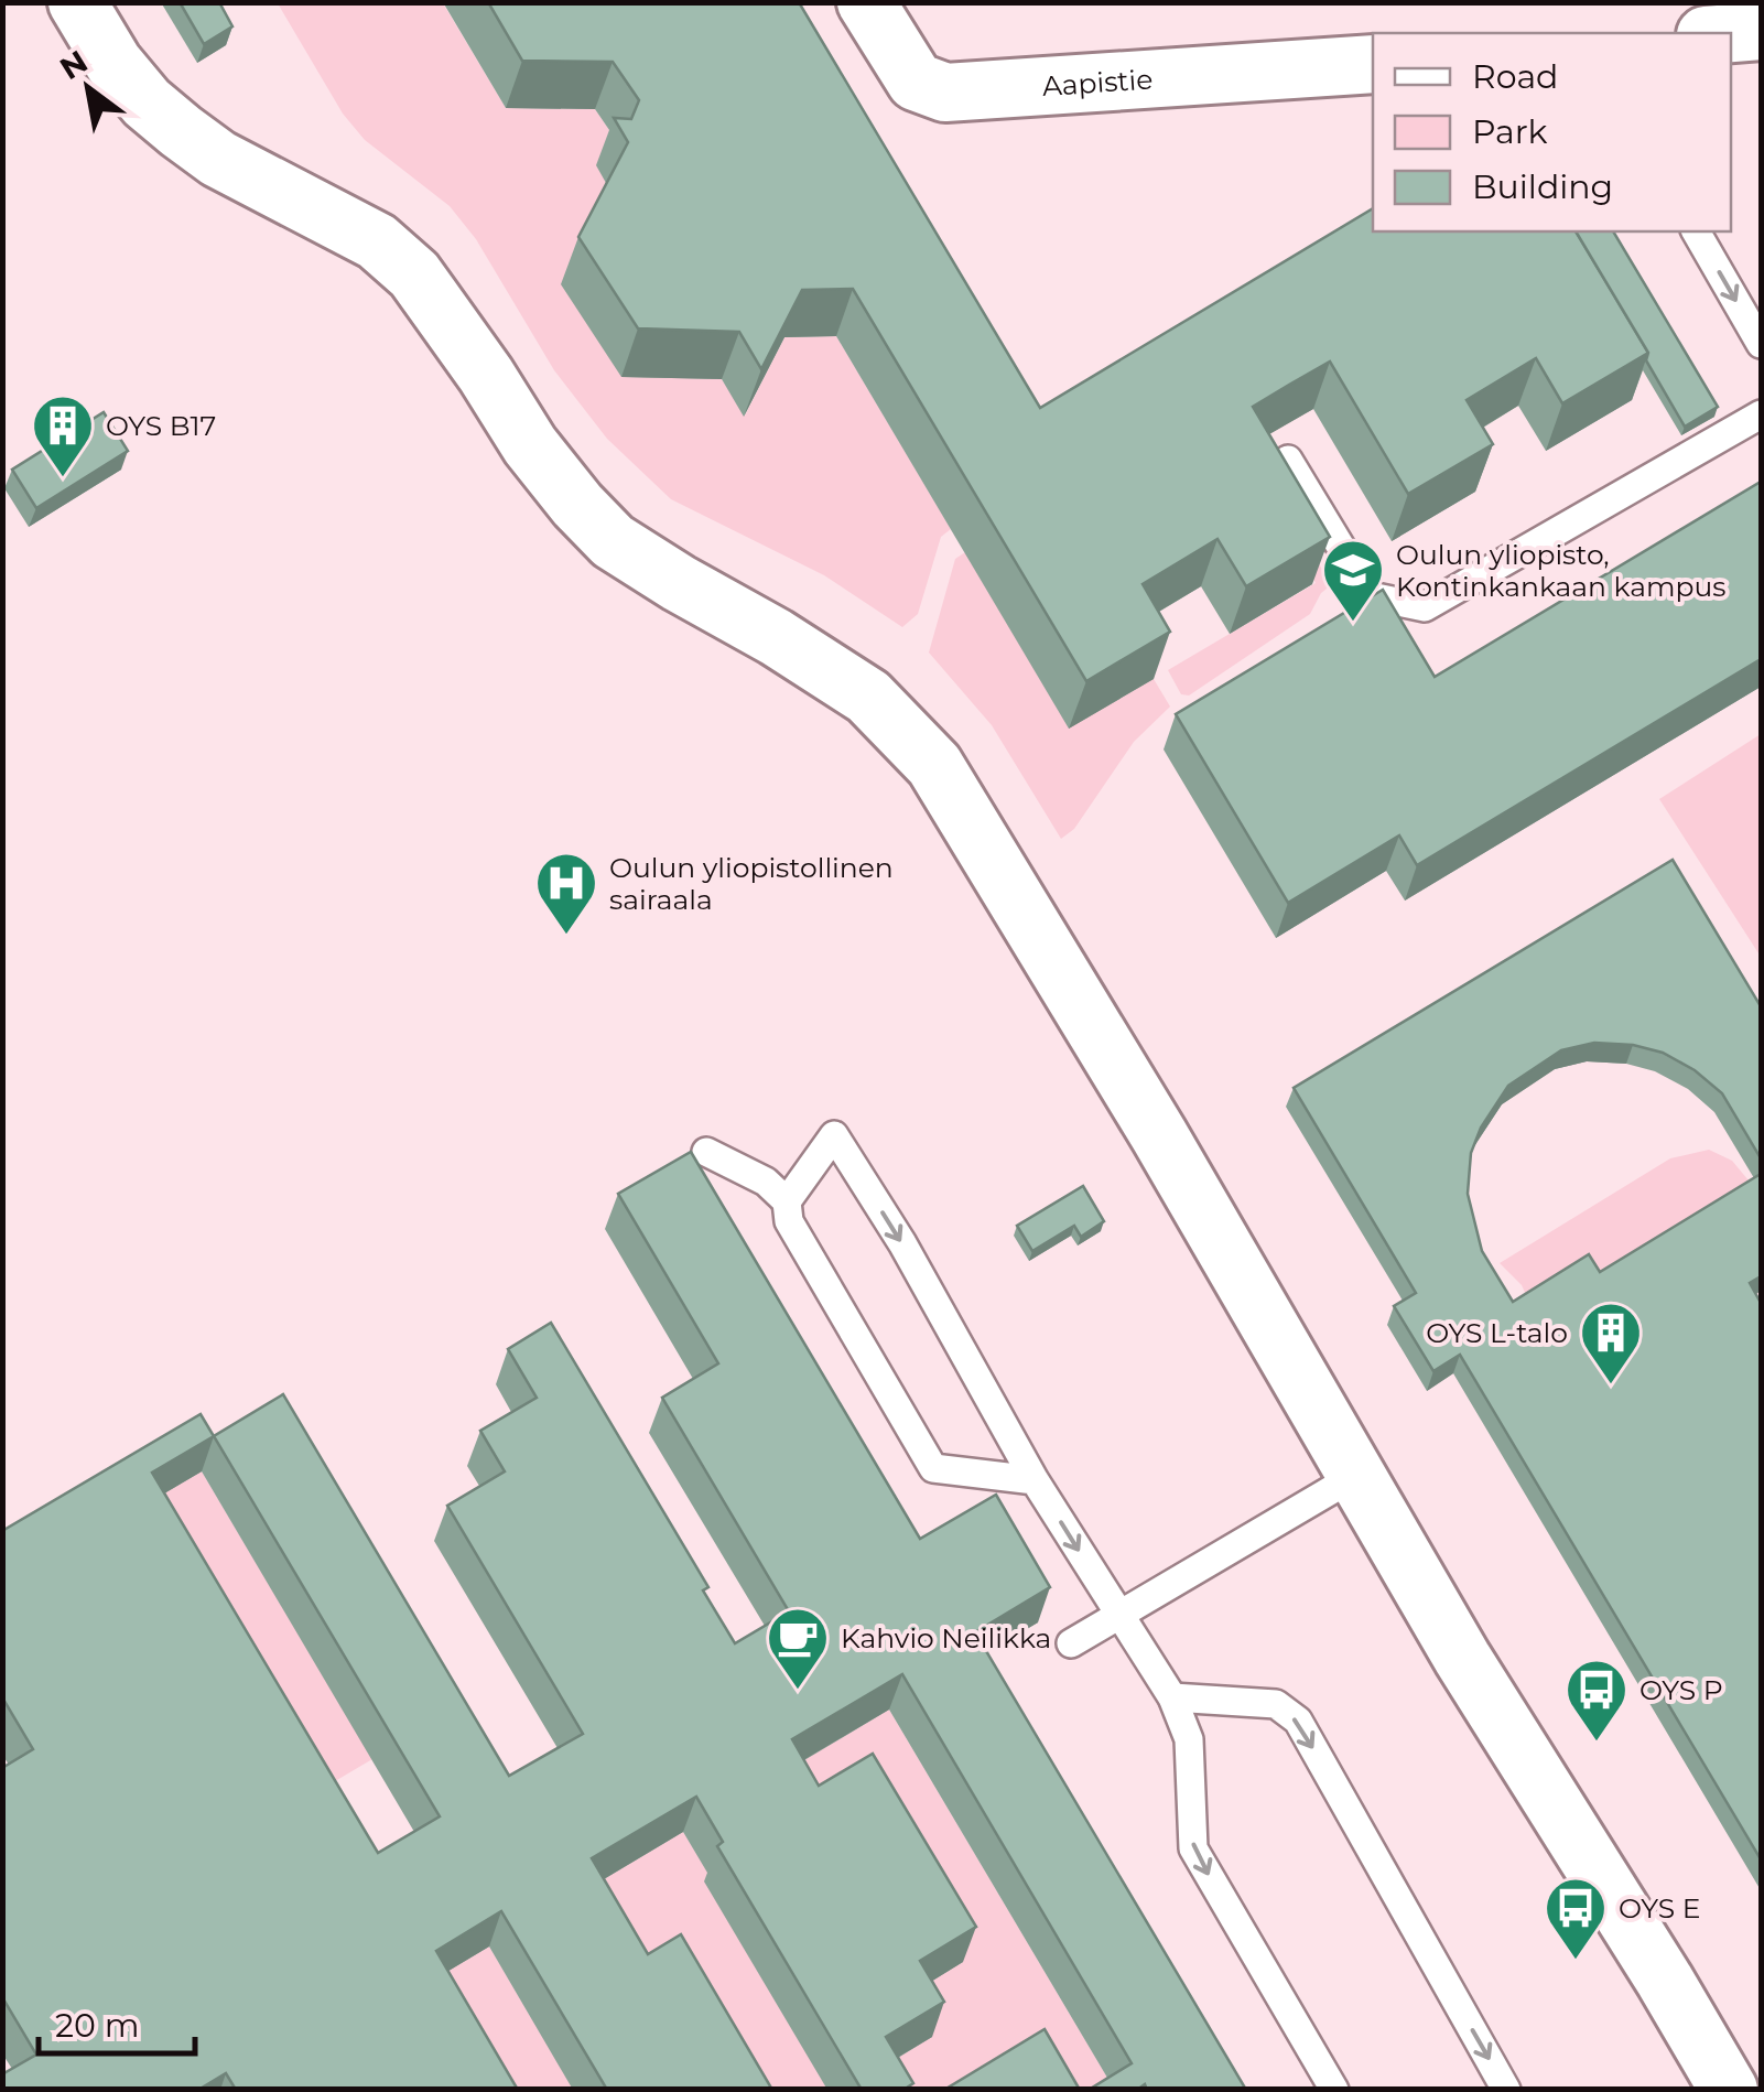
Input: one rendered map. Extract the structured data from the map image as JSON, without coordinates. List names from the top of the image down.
{
  "streets": {
    "street": ["Aapistie"]
  },
  "places": {
    "building": ["OYS B17", "OYS L-talo"],
    "school or university": ["Oulun yliopisto, Kontinkankaan kampus"],
    "hospital": ["Oulun yliopistollinen sairaala"],
    "cafe": ["Kahvio Neilikka"],
    "bus stop": ["OYS P", "OYS E"]
  },
  "legend": ["Road", "Park", "Building"],
  "scale_bar": "20 m",
  "north": "top left"
}
